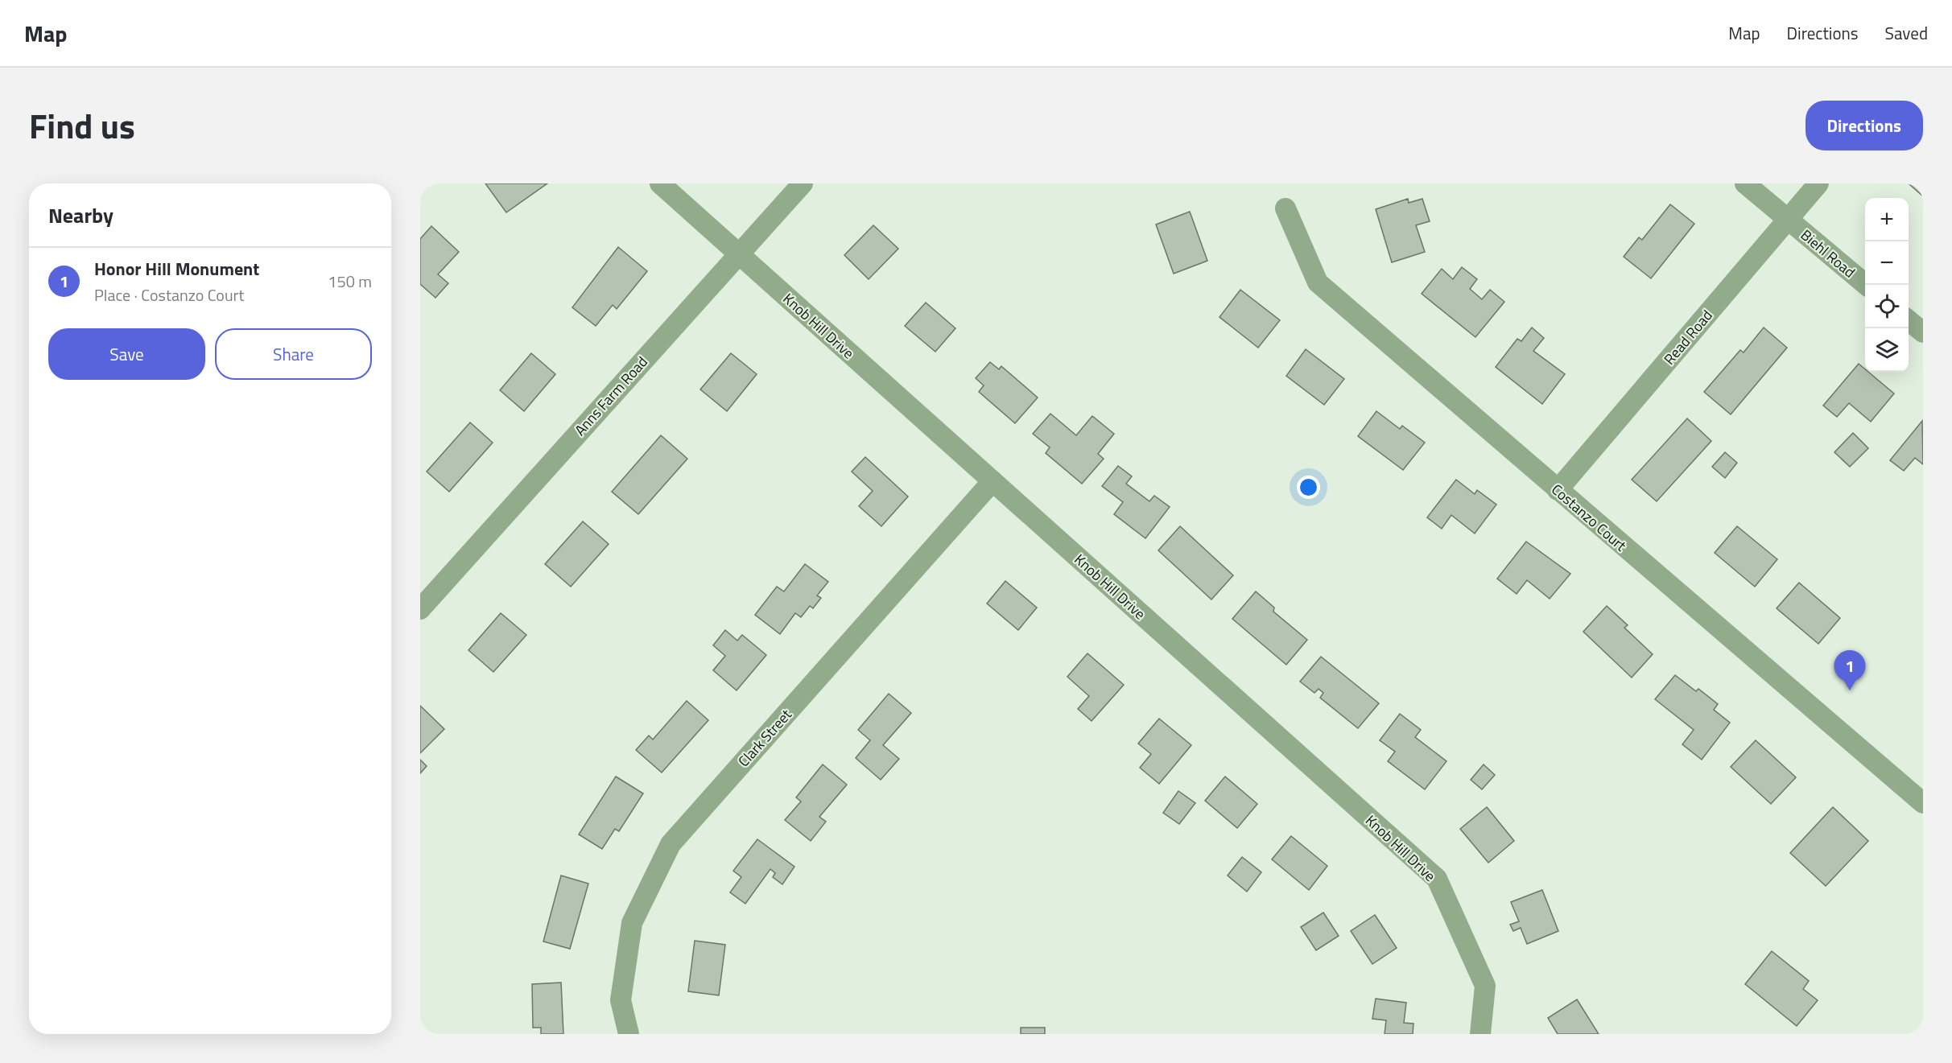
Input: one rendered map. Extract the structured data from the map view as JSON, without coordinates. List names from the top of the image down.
{
  "streets": {
    "street": [
      "Biehl Road",
      "Knob Hill Drive",
      "Read Road",
      "Anns Farm Road",
      "Costanzo Court",
      "Clark Street"
    ]
  },
  "crossings": [
    ["Biehl Road", "Read Road"],
    ["Knob Hill Drive", "Anns Farm Road"],
    ["Knob Hill Drive", "Clark Street"],
    ["Read Road", "Costanzo Court"]
  ],
  "page": {
    "header": "Map",
    "nav": ["Map", "Directions", "Saved"],
    "title": "Find us",
    "buttons": [
      "Directions",
      ["Save", "Share"]
    ],
    "heading": "Nearby",
    "map_buttons": ["+", "−"],
    "list": [
      {
        "mark": "1",
        "name": "Honor Hill Monument",
        "note": "Place · Costanzo Court",
        "value": "150 m"
      }
    ],
    "pins": "1"
  }
}
